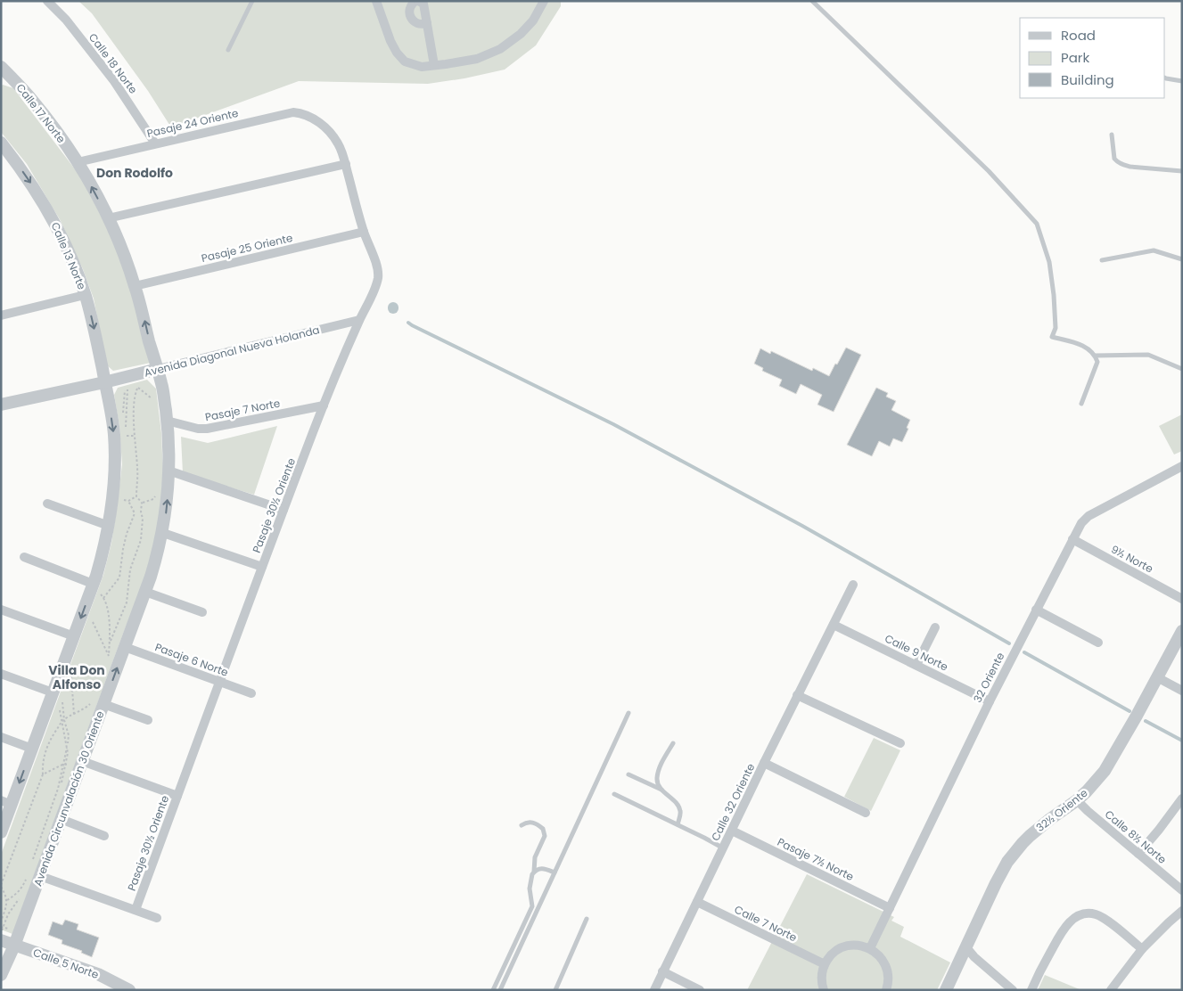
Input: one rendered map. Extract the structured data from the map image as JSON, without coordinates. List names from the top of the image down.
{
  "streets": {
    "street": [
      "Calle 18 Norte",
      "Calle 17 Norte",
      "Pasaje 24 Oriente",
      "Pasaje 25 Oriente",
      "Calle 13 Norte",
      "Avenida Diagonal Nueva Holanda",
      "Pasaje 7 Norte",
      "Pasaje 30½ Oriente",
      "9½ Norte",
      "Calle 9 Norte",
      "Pasaje 6 Norte",
      "32 Oriente",
      "Avenida Circunvalación 30 Oriente",
      "Calle 32 Oriente",
      "32½ Oriente",
      "Calle 8½ Norte",
      "Pasaje 7½ Norte",
      "Calle 7 Norte",
      "Calle 5 Norte"
    ]
  },
  "crossings": [
    ["Calle 18 Norte", "Pasaje 24 Oriente"],
    ["Calle 17 Norte", "Pasaje 24 Oriente"],
    ["Calle 17 Norte", "Avenida Circunvalación 30 Oriente"],
    ["Pasaje 24 Oriente", "Pasaje 30½ Oriente"],
    ["Pasaje 24 Oriente", "Avenida Circunvalación 30 Oriente"],
    ["Pasaje 25 Oriente", "Pasaje 30½ Oriente"],
    ["Pasaje 25 Oriente", "Avenida Circunvalación 30 Oriente"],
    ["Calle 13 Norte", "Avenida Diagonal Nueva Holanda"],
    ["Avenida Diagonal Nueva Holanda", "Pasaje 30½ Oriente"],
    ["Avenida Diagonal Nueva Holanda", "Avenida Circunvalación 30 Oriente"],
    ["Pasaje 7 Norte", "Pasaje 30½ Oriente"],
    ["Pasaje 7 Norte", "Avenida Circunvalación 30 Oriente"],
    ["Pasaje 30½ Oriente", "Pasaje 6 Norte"],
    ["9½ Norte", "32 Oriente"],
    ["Calle 9 Norte", "32 Oriente"],
    ["Calle 9 Norte", "Calle 32 Oriente"],
    ["Pasaje 6 Norte", "Avenida Circunvalación 30 Oriente"],
    ["32 Oriente", "Pasaje 7½ Norte"],
    ["Avenida Circunvalación 30 Oriente", "Calle 5 Norte"],
    ["Calle 32 Oriente", "Pasaje 7½ Norte"],
    ["Calle 32 Oriente", "Calle 7 Norte"],
    ["32½ Oriente", "Calle 8½ Norte"]
  ],
  "one_way": ["Calle 13 Norte"],
  "districts": ["Don Rodolfo", "Villa Don Alfonso"],
  "legend": ["Road", "Park", "Building"]
}
